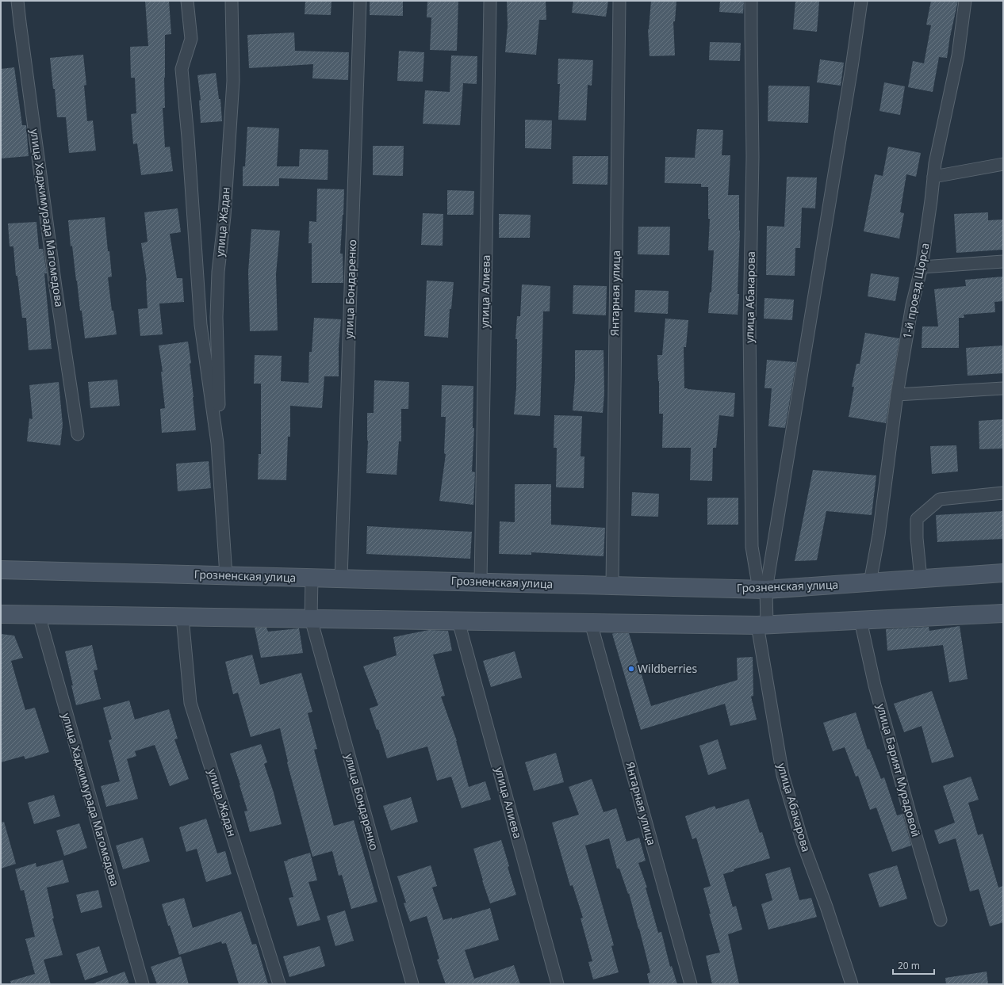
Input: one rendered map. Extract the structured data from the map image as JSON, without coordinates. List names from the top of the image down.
{
  "streets": {
    "street": [
      "улица Хаджимурада Магомедова",
      "улица Жадан",
      "улица Бондаренко",
      "1-й проезд Щорса",
      "улица Алиева",
      "Янтарная улица",
      "улица Абакарова",
      "Грозненская улица",
      "улица Барият Мурадовой"
    ]
  },
  "crossings": [
    ["улица Бондаренко", "Грозненская улица"],
    ["1-й проезд Щорса", "Грозненская улица"],
    ["улица Алиева", "Грозненская улица"],
    ["Янтарная улица", "Грозненская улица"],
    ["улица Абакарова", "Грозненская улица"]
  ],
  "places": ["Wildberries"],
  "scale_bar": "20 m"
}
